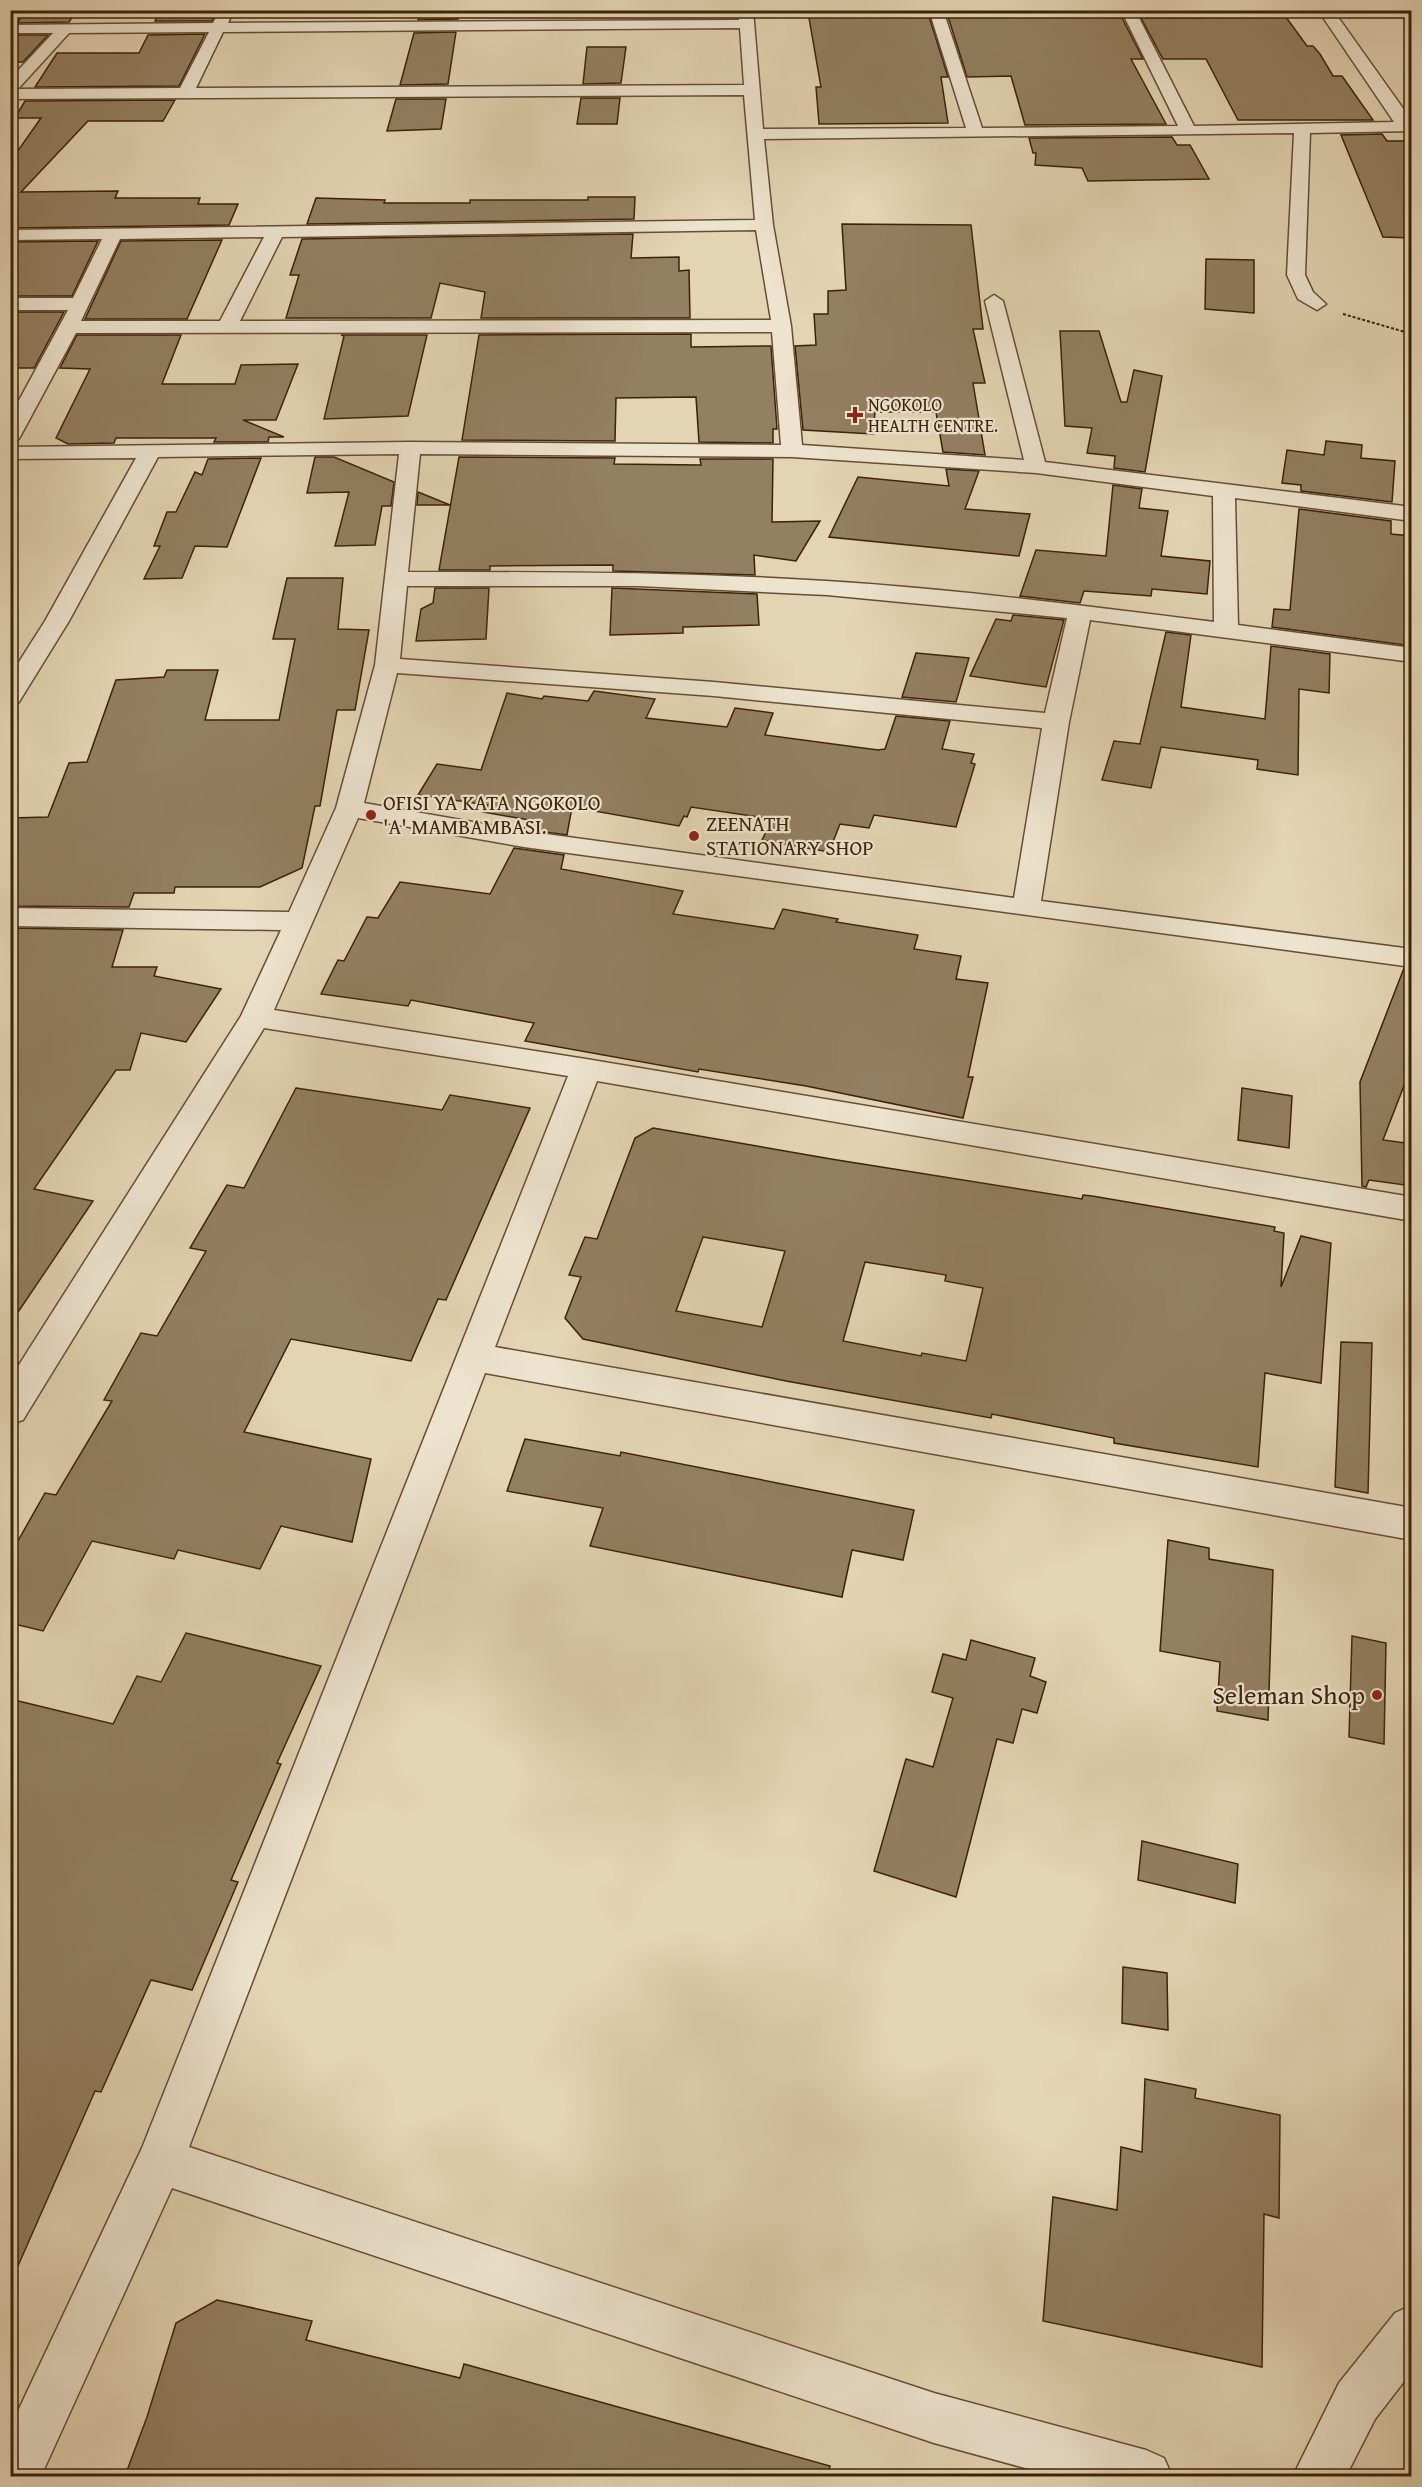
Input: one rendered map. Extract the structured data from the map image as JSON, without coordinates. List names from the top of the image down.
{
  "places": {
    "health": ["NGOKOLO HEALTH CENTRE."],
    "other": ["OFISI YA KATA NGOKOLO 'A' MAMBAMBASI.", "ZEENATH STATIONARY SHOP", "Seleman Shop"]
  }
}
